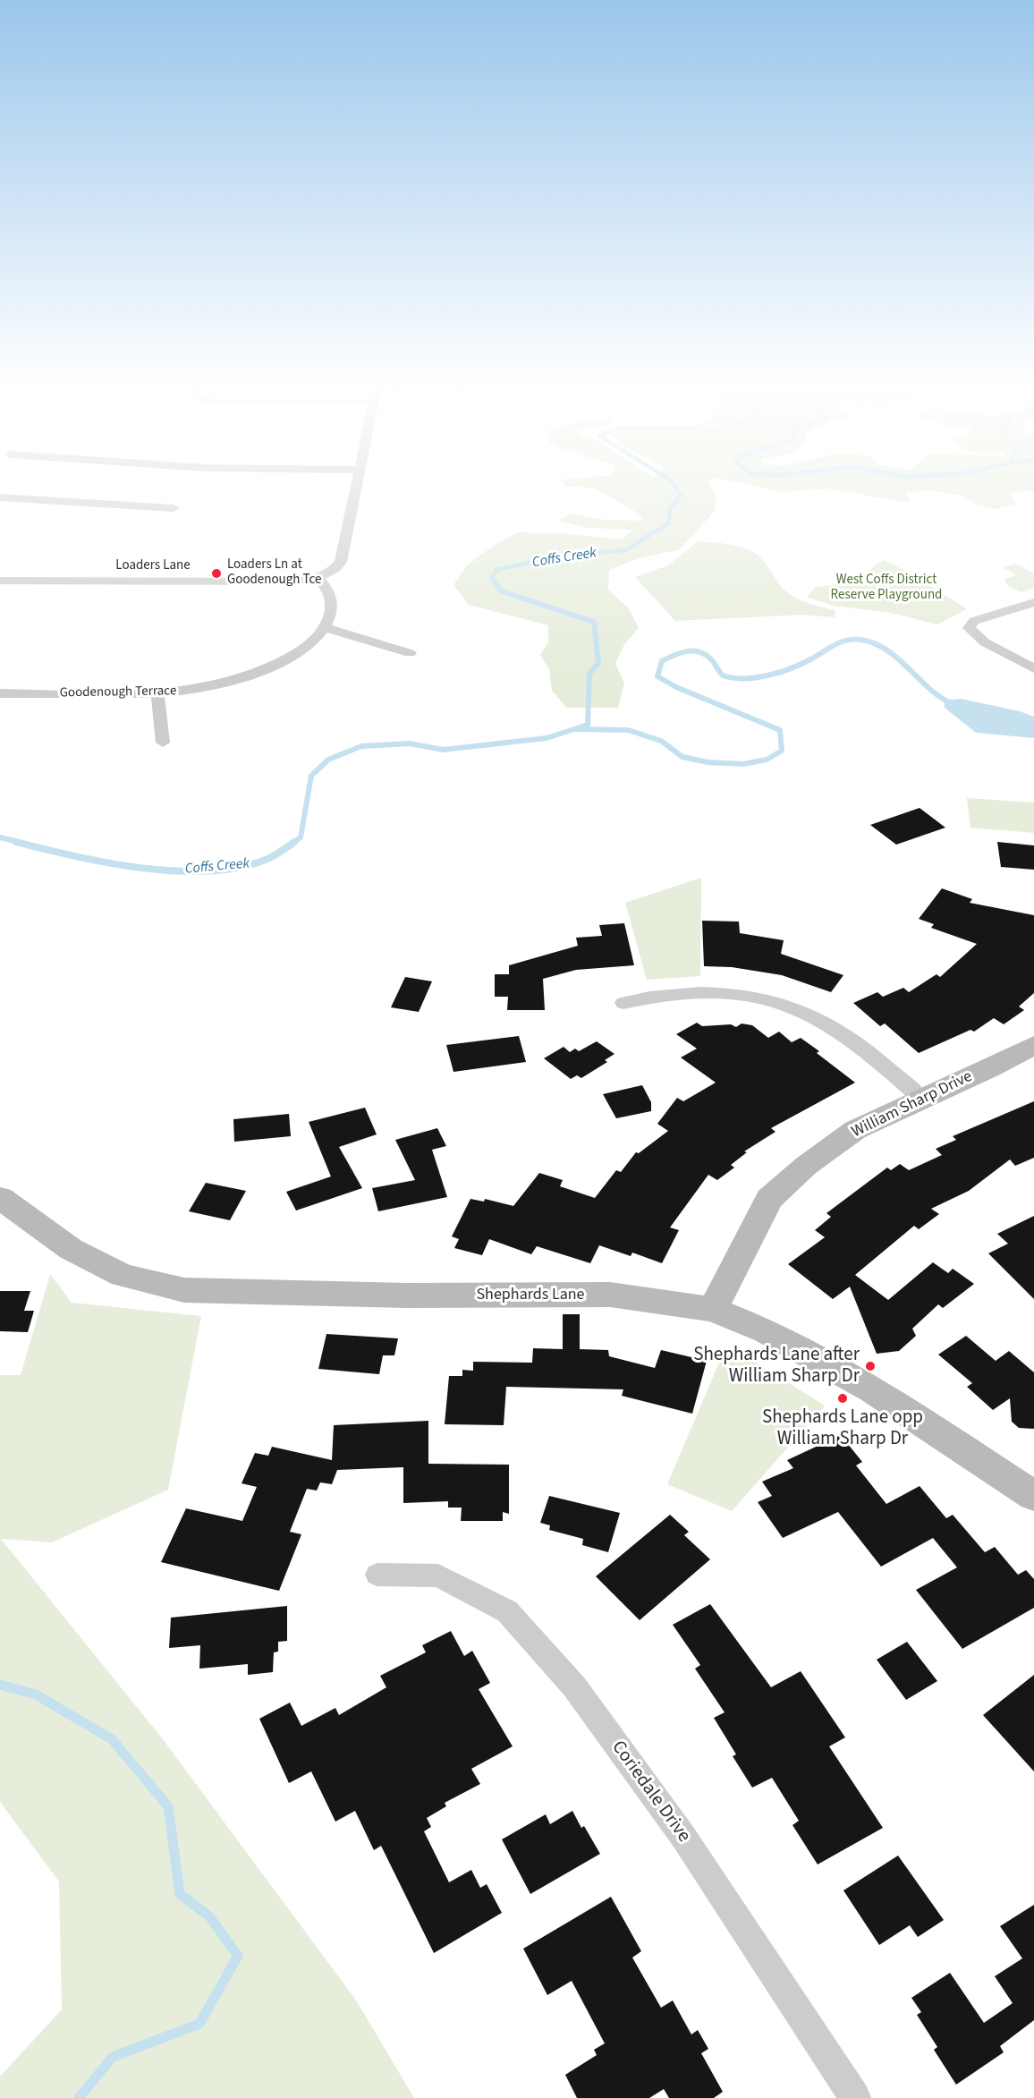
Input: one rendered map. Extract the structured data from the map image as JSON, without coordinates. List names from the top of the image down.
{
  "streets": {
    "street": [
      "Loaders Lane",
      "Goodenough Terrace",
      "William Sharp Drive",
      "Shephards Lane",
      "Coriedale Drive"
    ]
  },
  "crossings": [
    ["Loaders Lane", "Goodenough Terrace"],
    ["William Sharp Drive", "Shephards Lane"]
  ],
  "water": ["Coffs Creek"],
  "parks": ["West Coffs District Reserve Playground"],
  "places": ["Loaders Ln at Goodenough Tce", "Shephards Lane after William Sharp Dr", "Shephards Lane opp William Sharp Dr"]
}
